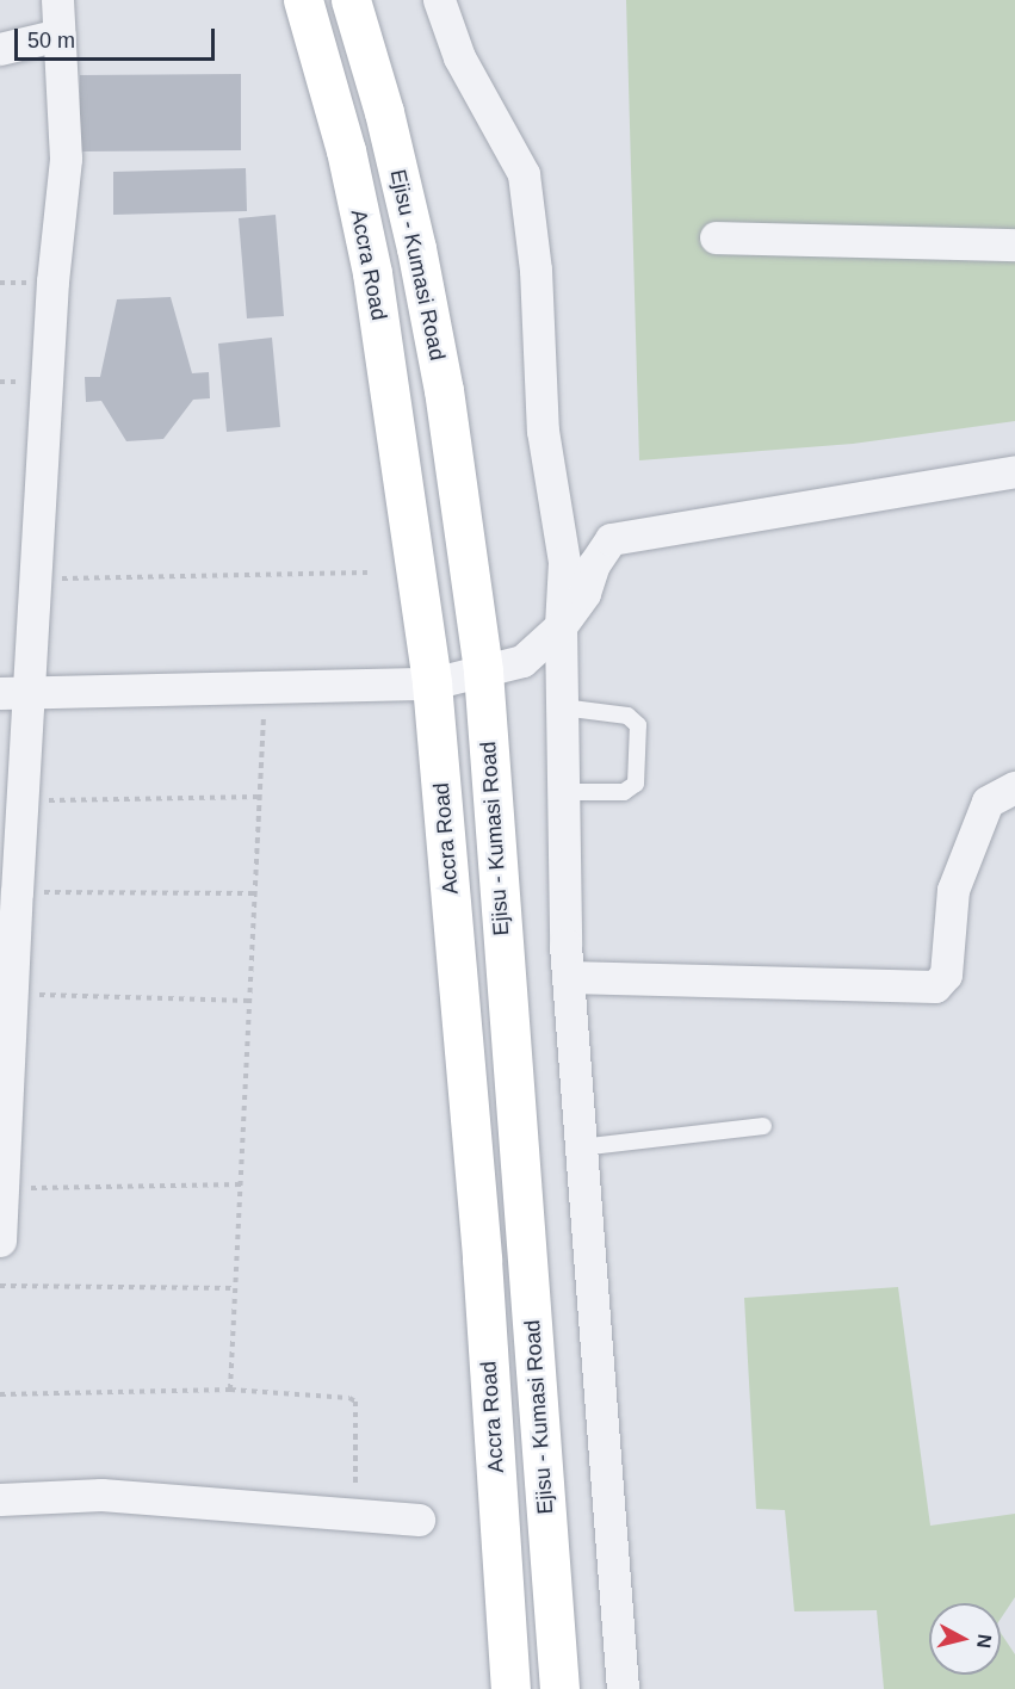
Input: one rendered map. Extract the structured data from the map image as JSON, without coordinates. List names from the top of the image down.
{
  "streets": {
    "highway": ["Accra Road", "Ejisu - Kumasi Road"]
  },
  "scale_bar": "50 m",
  "north": "right"
}
